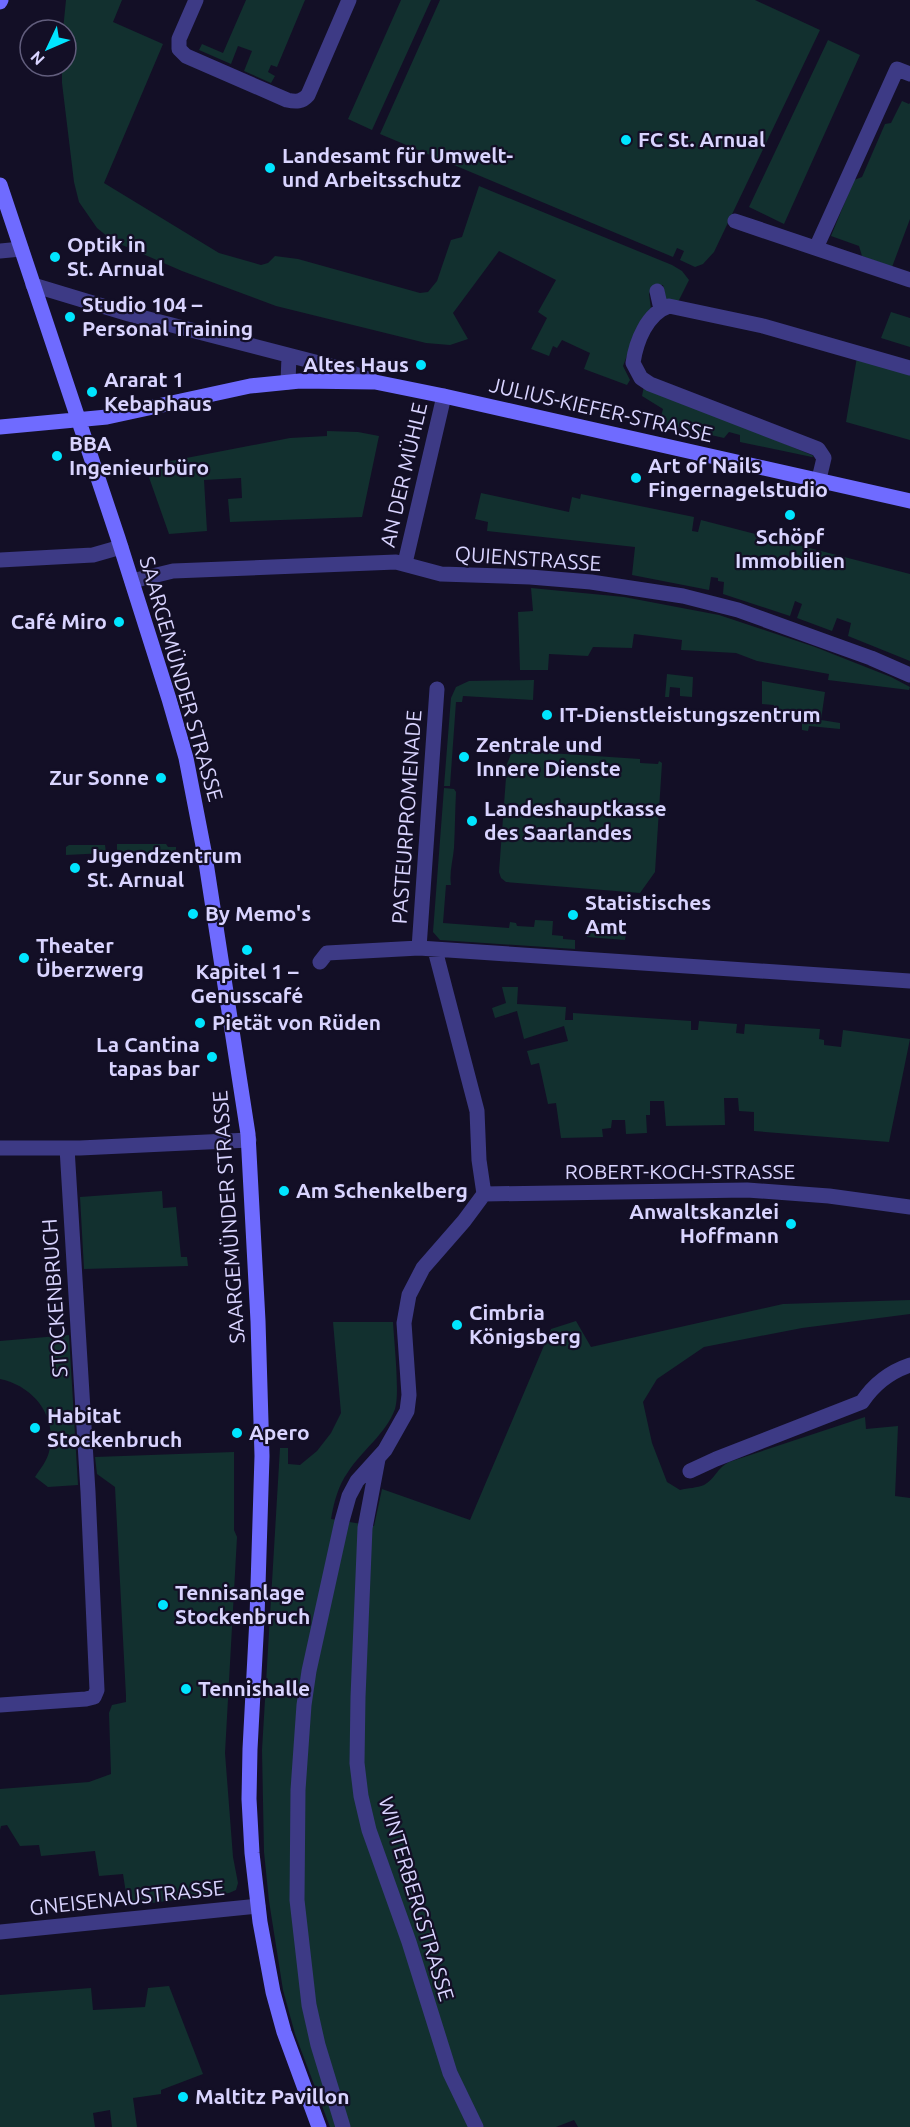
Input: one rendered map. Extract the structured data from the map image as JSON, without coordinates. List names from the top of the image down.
{
  "streets": {
    "street": [
      "JULIUS-KIEFER-STRASSE",
      "AN DER MÜHLE",
      "QUIENSTRASSE",
      "SAARGEMÜNDER STRASSE",
      "PASTEURPROMENADE",
      "ROBERT-KOCH-STRASSE",
      "STOCKENBRUCH",
      "GNEISENAUSTRASSE",
      "WINTERBERGSTRASSE"
    ]
  },
  "crossings": [
    ["JULIUS-KIEFER-STRASSE", "AN DER MÜHLE"],
    ["JULIUS-KIEFER-STRASSE", "SAARGEMÜNDER STRASSE"],
    ["AN DER MÜHLE", "QUIENSTRASSE"],
    ["QUIENSTRASSE", "SAARGEMÜNDER STRASSE"],
    ["SAARGEMÜNDER STRASSE", "GNEISENAUSTRASSE"]
  ],
  "places": [
    "FC St. Arnual",
    "Landesamt für Umwelt- und Arbeitsschutz",
    "Optik in St. Arnual",
    "Studio 104 – Personal Training",
    "Altes Haus",
    "Ararat 1 Kebaphaus",
    "BBA Ingenieurbüro",
    "Art of Nails Fingernagelstudio",
    "Schöpf Immobilien",
    "Café Miro",
    "IT-Dienstleistungszentrum",
    "Zentrale und Innere Dienste",
    "Zur Sonne",
    "Landeshauptkasse des Saarlandes",
    "Jugendzentrum St. Arnual",
    "By Memo's",
    "Statistisches Amt",
    "Kapitel 1 – Genusscafé",
    "Theater Überzwerg",
    "Pietät von Rüden",
    "La Cantina tapas bar",
    "Am Schenkelberg",
    "Anwaltskanzlei Hoffmann",
    "Cimbria Königsberg",
    "Habitat Stockenbruch",
    "Apero",
    "Tennisanlage Stockenbruch",
    "Tennishalle",
    "Maltitz Pavillon"
  ],
  "north": "bottom left"
}
